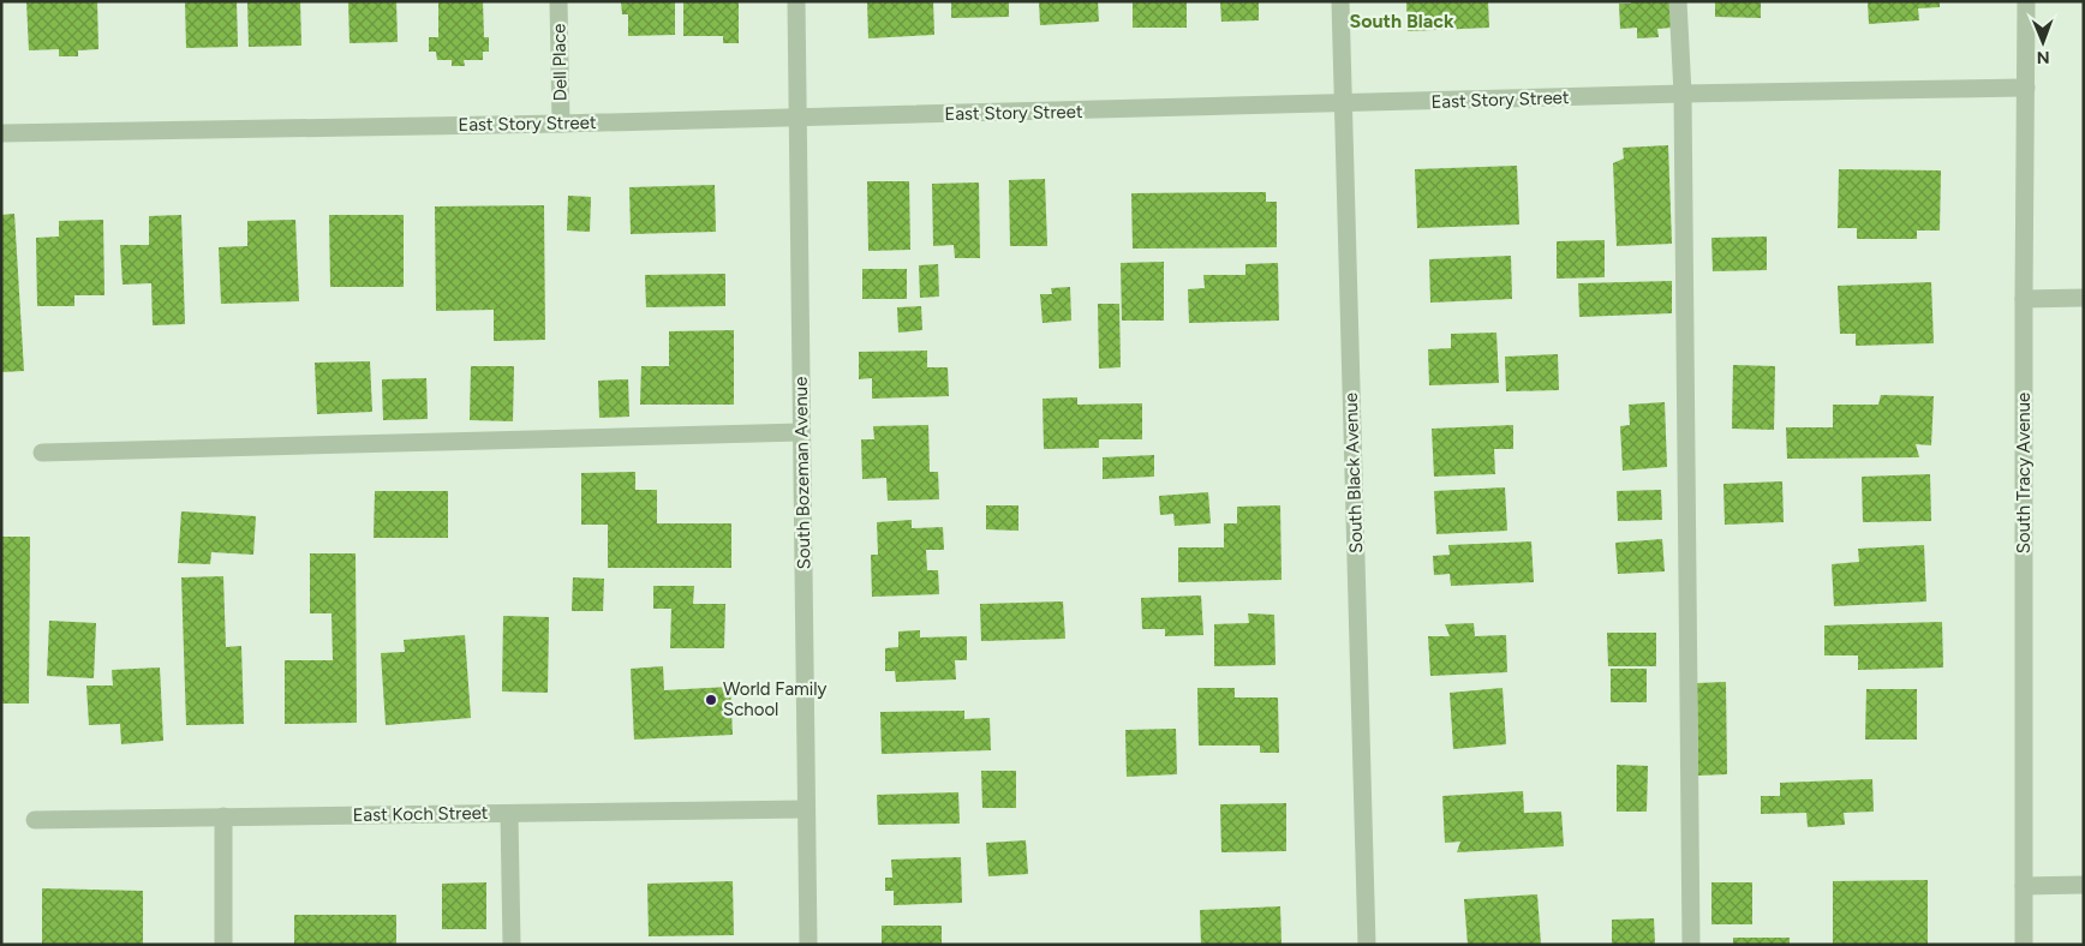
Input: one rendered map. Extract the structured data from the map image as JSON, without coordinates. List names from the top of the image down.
{
  "streets": {
    "street": [
      "Dell Place",
      "East Story Street",
      "South Bozeman Avenue",
      "South Black Avenue",
      "South Tracy Avenue",
      "East Koch Street"
    ]
  },
  "crossings": [
    ["Dell Place", "East Story Street"],
    ["East Story Street", "South Bozeman Avenue"],
    ["East Story Street", "South Black Avenue"],
    ["East Story Street", "South Tracy Avenue"],
    ["South Bozeman Avenue", "East Koch Street"]
  ],
  "districts": ["South Black"],
  "places": ["World Family School"],
  "north": "bottom"
}
